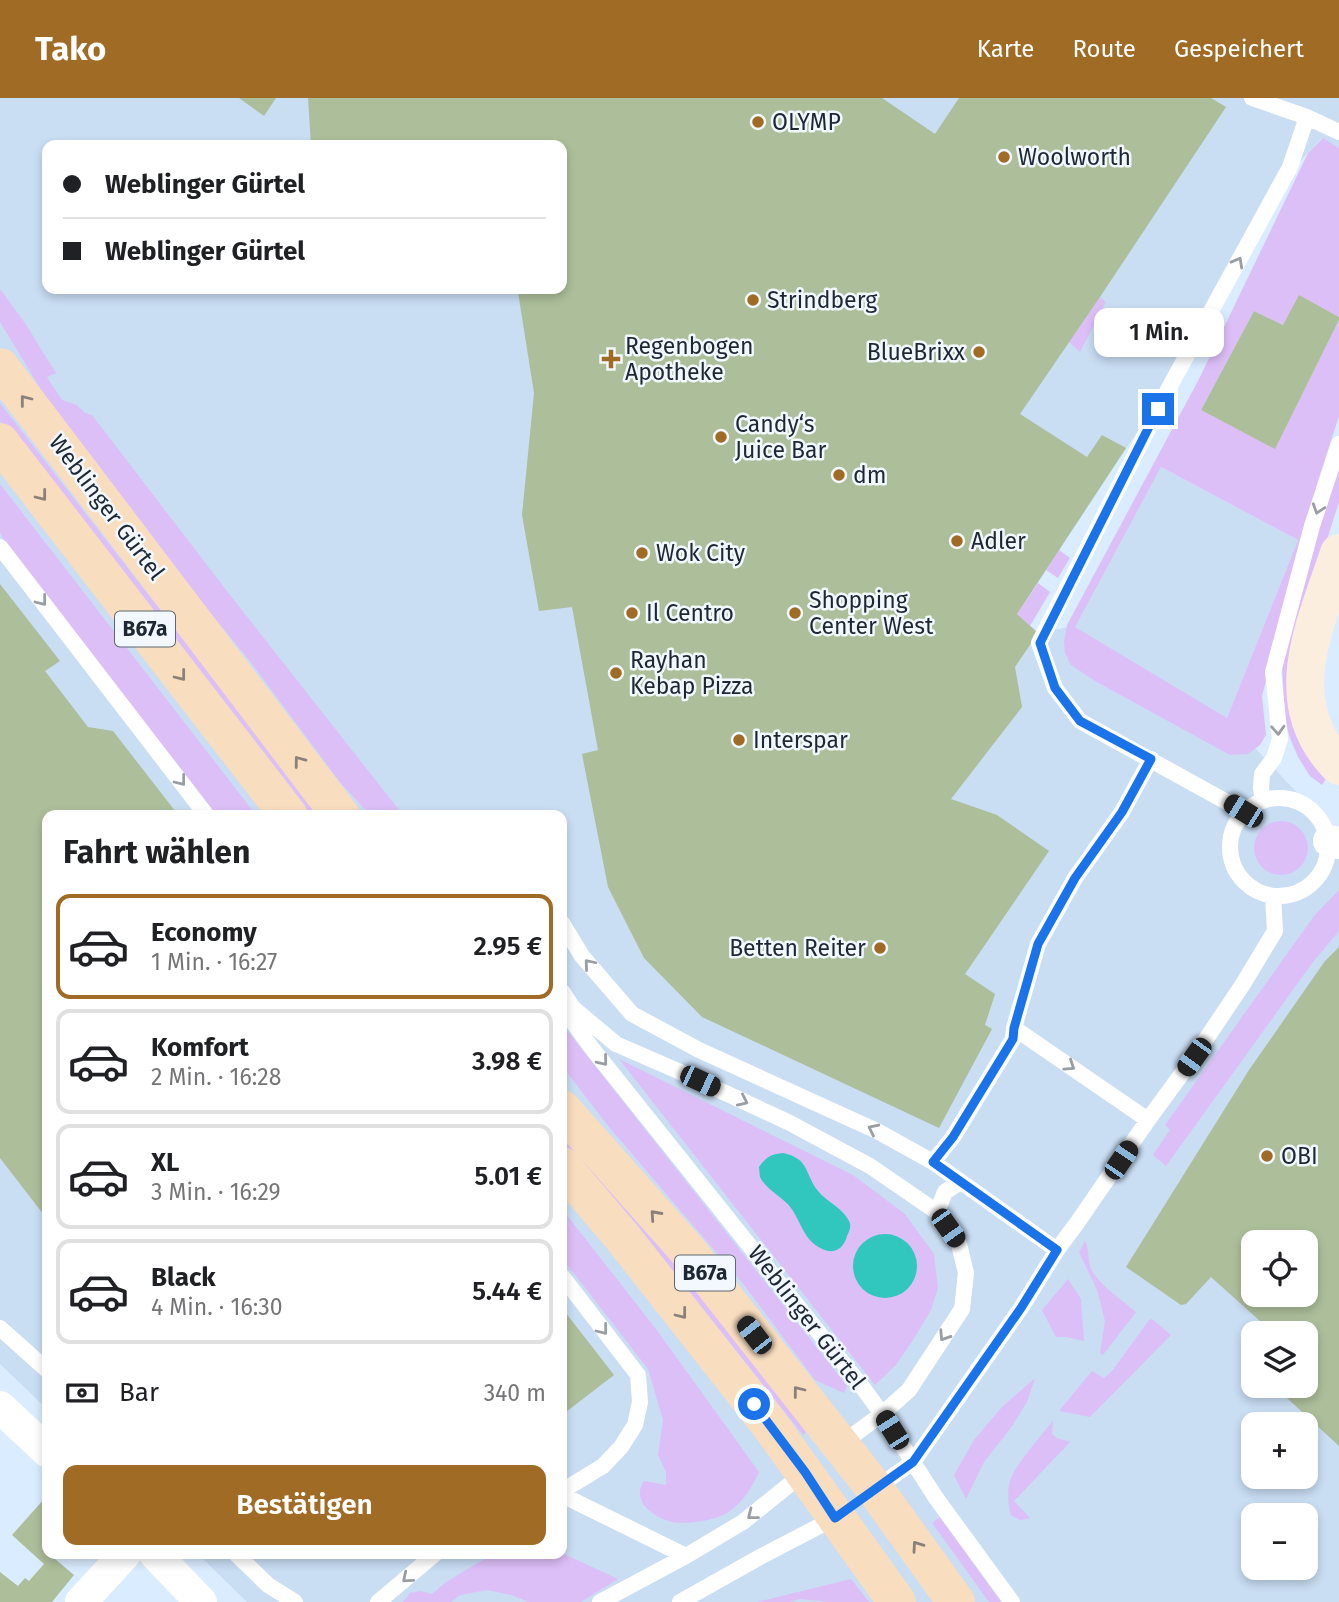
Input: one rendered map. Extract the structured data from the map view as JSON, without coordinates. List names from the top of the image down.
{
  "streets": {
    "main road": ["Weblinger Gürtel", "B67a"]
  },
  "places": {
    "other": [
      "OLYMP",
      "Woolworth",
      "Strindberg",
      "BlueBrixx",
      "Candy‘s Juice Bar",
      "dm",
      "Adler",
      "Wok City",
      "Il Centro",
      "Shopping Center West",
      "Rayhan Kebap Pizza",
      "Interspar",
      "Betten Reiter",
      "OBI"
    ],
    "health": ["Regenbogen Apotheke"]
  },
  "page": {
    "header": "Tako",
    "nav": ["Karte", "Route", "Gespeichert"],
    "banner": ["Weblinger Gürtel", "Weblinger Gürtel"],
    "bubble": "1 Min.",
    "heading": "Fahrt wählen",
    "list": [
      {
        "name": "Economy",
        "note": "1 Min. · 16:27",
        "value": "2.95 €"
      },
      {
        "name": "Komfort",
        "note": "2 Min. · 16:28",
        "value": "3.98 €"
      },
      {
        "name": "XL",
        "note": "3 Min. · 16:29",
        "value": "5.01 €"
      },
      {
        "name": "Black",
        "note": "4 Min. · 16:30",
        "value": "5.44 €"
      }
    ],
    "map_buttons": ["+", "−"],
    "pay": ["Bar", "340 m"],
    "buttons": "Bestätigen"
  }
}
